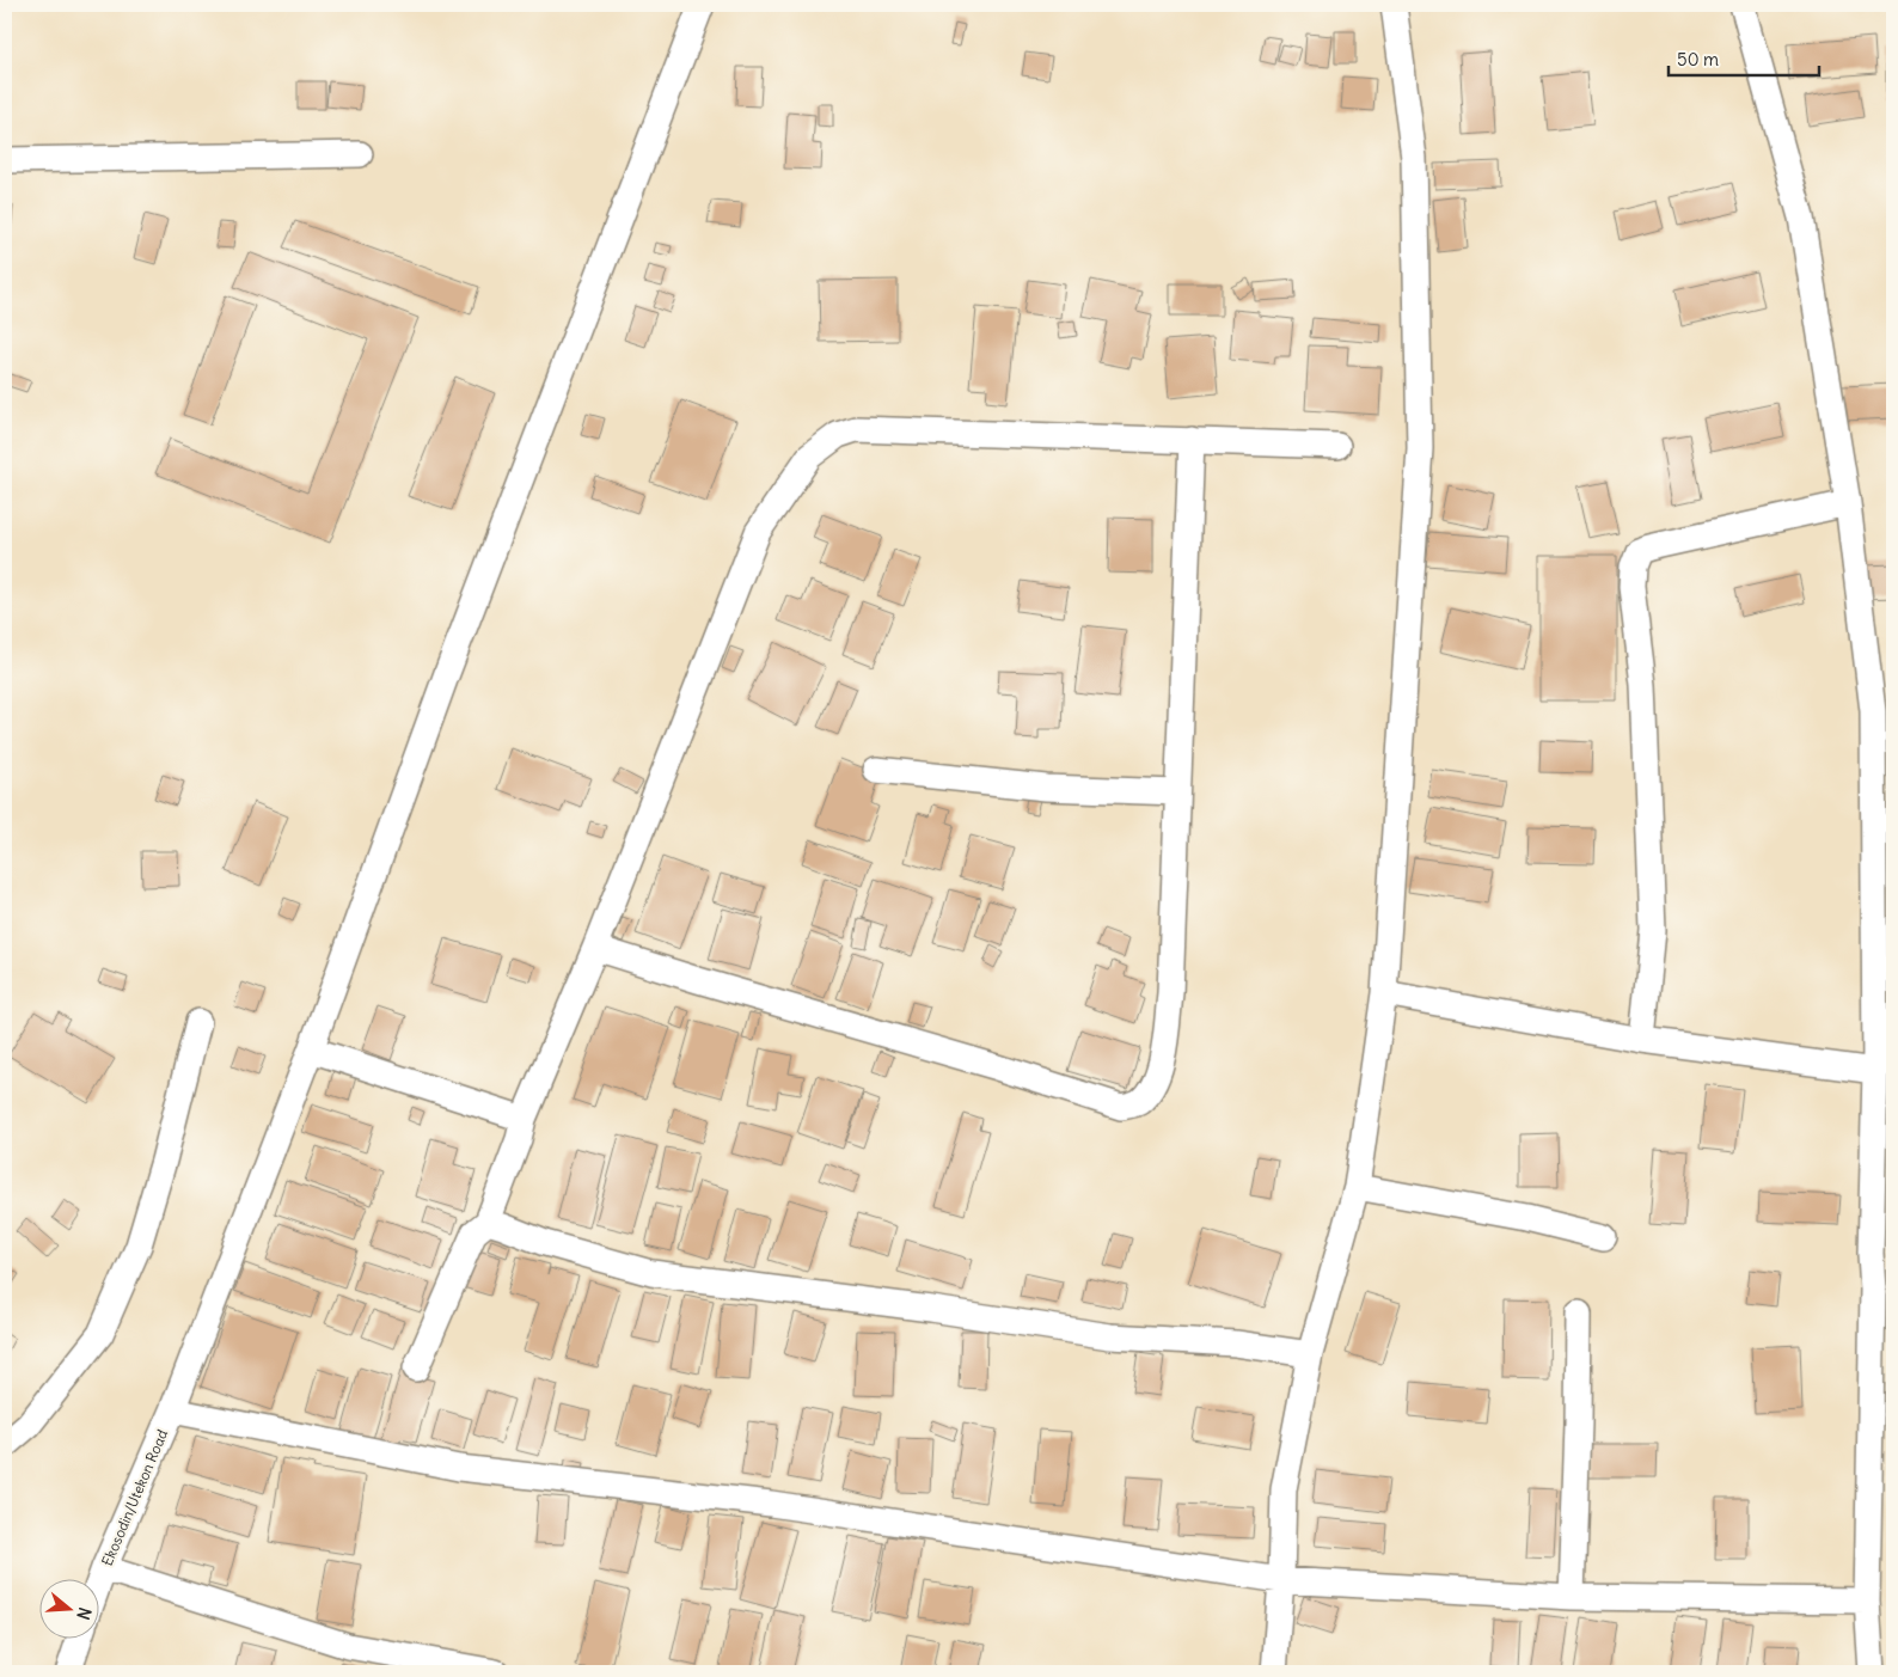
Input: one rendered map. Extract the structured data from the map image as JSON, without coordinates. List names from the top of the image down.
{
  "streets": {
    "street": ["Ekosodin/Utekon Road"]
  },
  "scale_bar": "50 m",
  "north": "right"
}
